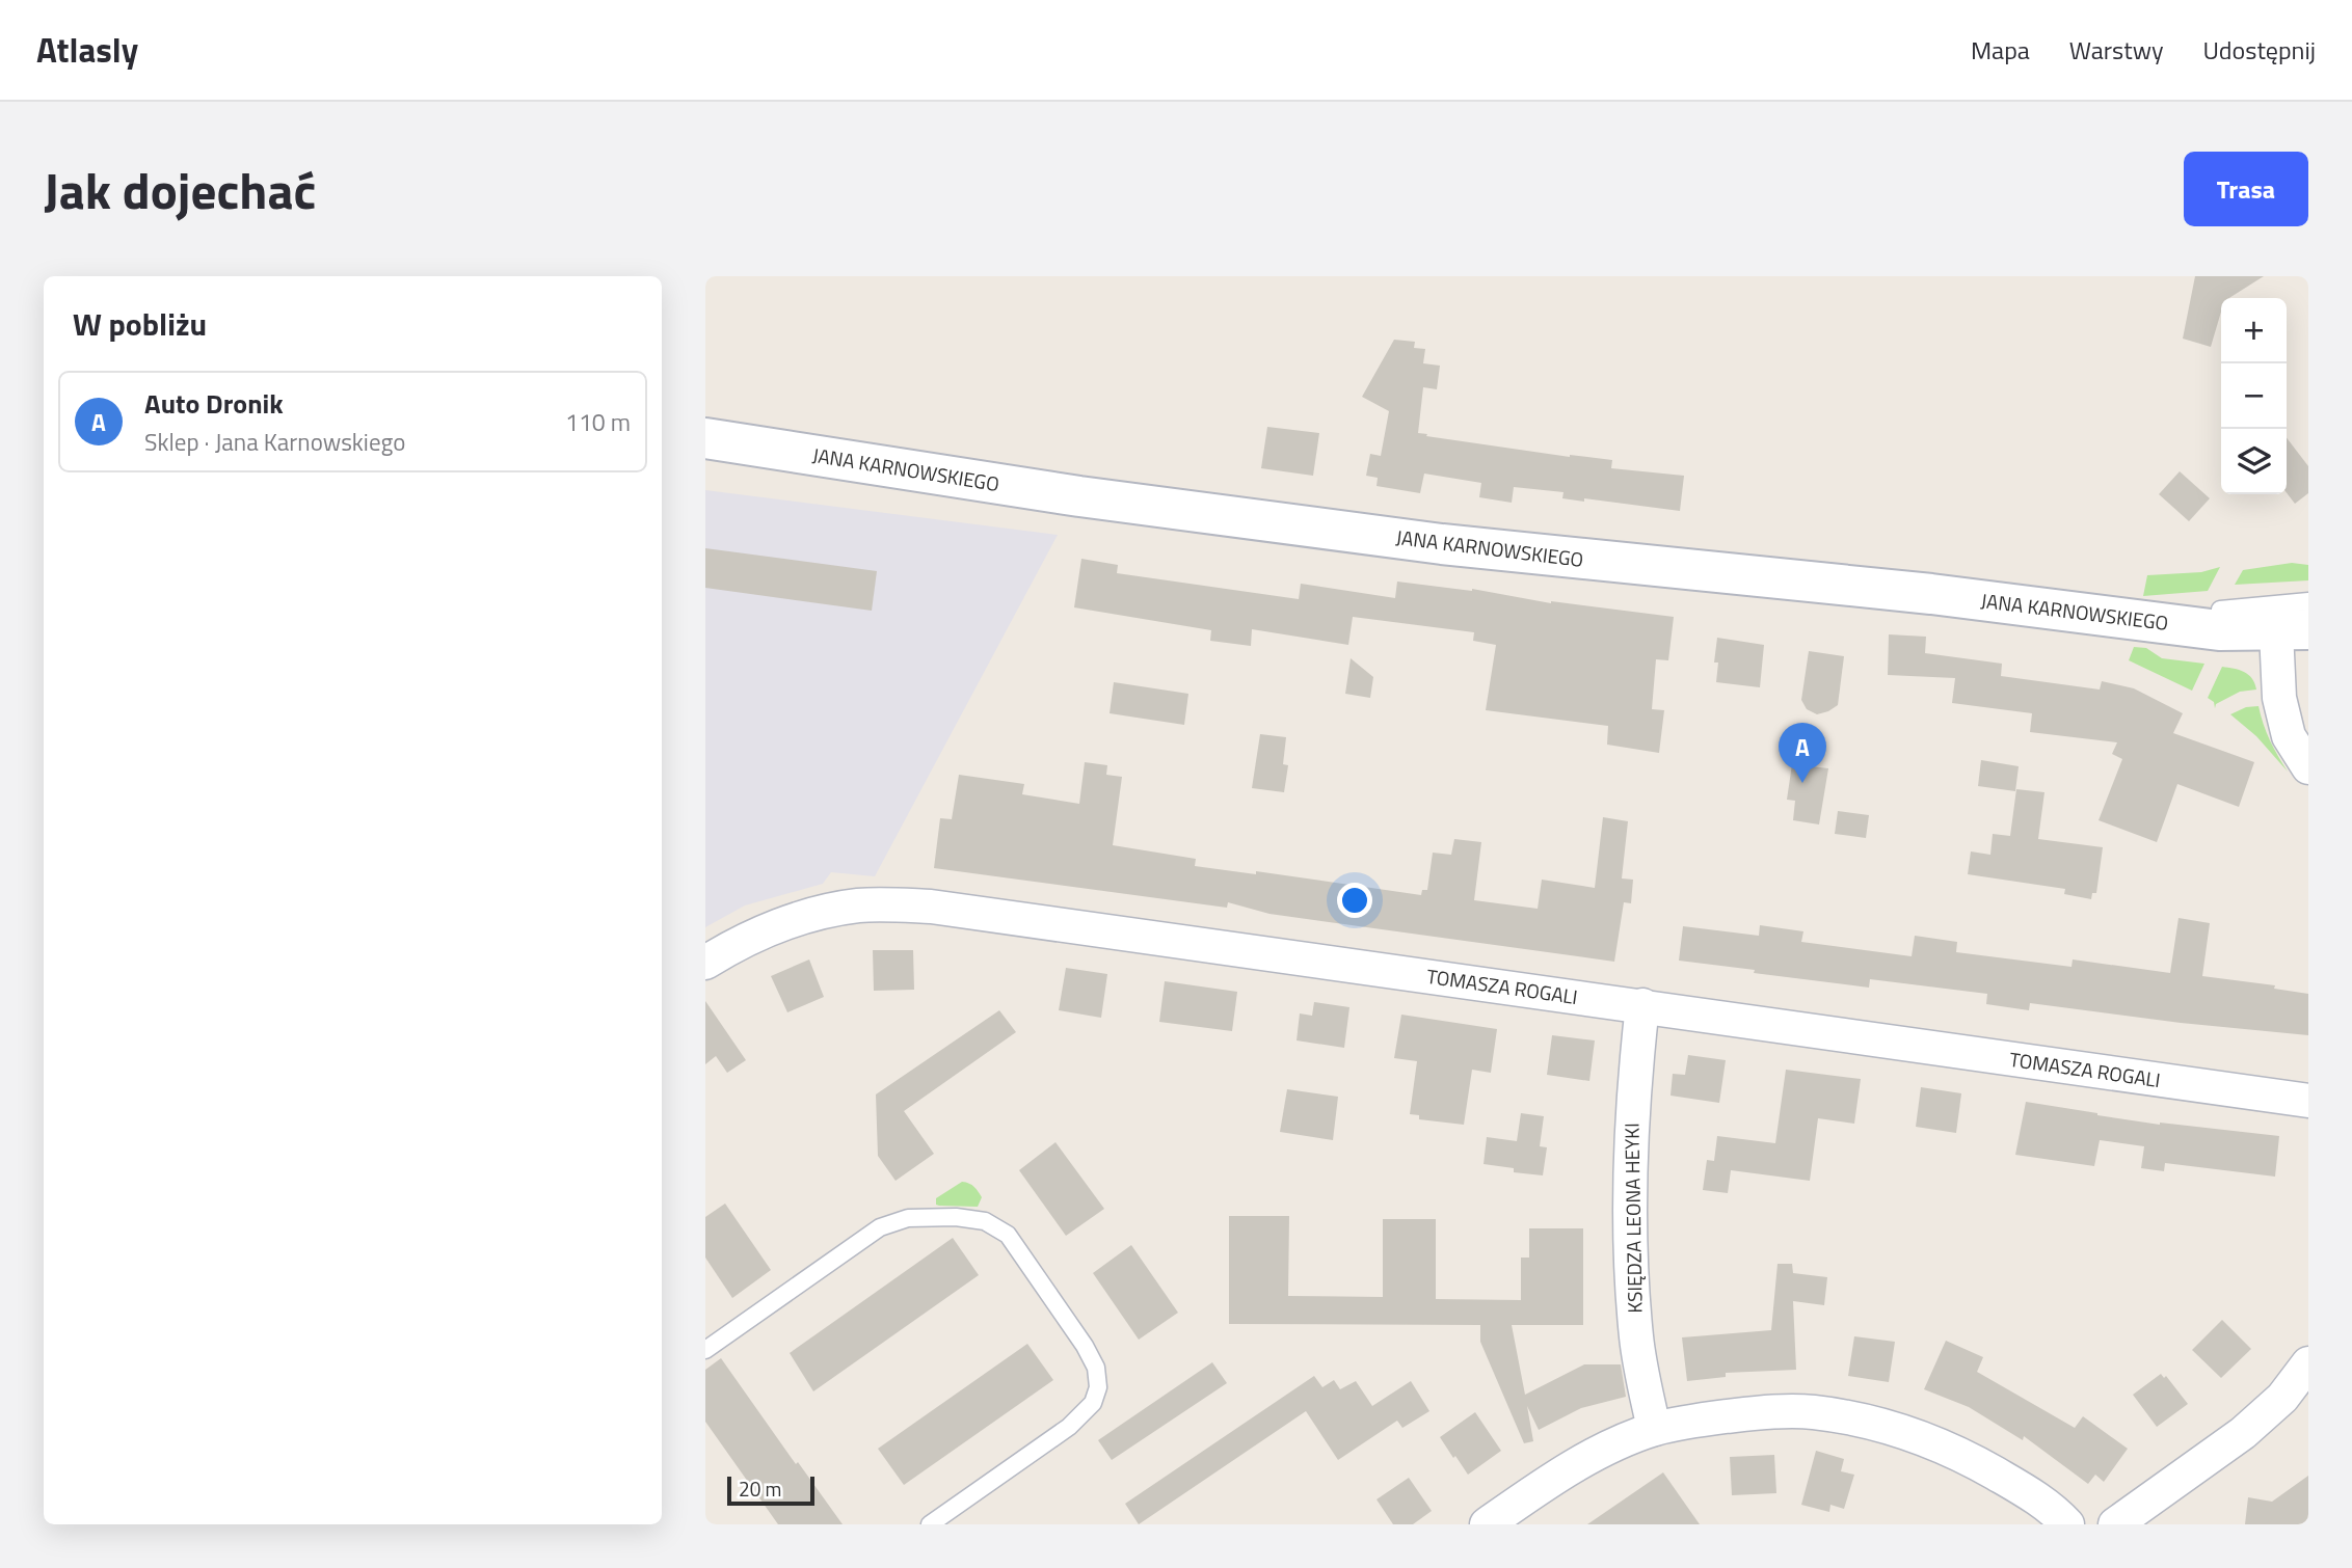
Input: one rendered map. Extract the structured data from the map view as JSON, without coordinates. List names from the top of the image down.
{
  "streets": {
    "main road": ["JANA KARNOWSKIEGO"],
    "street": ["TOMASZA ROGALI", "KSIĘDZA LEONA HEYKI"]
  },
  "crossings": [
    ["TOMASZA ROGALI", "KSIĘDZA LEONA HEYKI"]
  ],
  "scale_bar": "20 m",
  "page": {
    "header": "Atlasly",
    "nav": ["Mapa", "Warstwy", "Udostępnij"],
    "title": "Jak dojechać",
    "buttons": "Trasa",
    "heading": "W pobliżu",
    "map_buttons": ["+", "−"],
    "list": [
      {
        "mark": "A",
        "name": "Auto Dronik",
        "note": "Sklep · Jana Karnowskiego",
        "value": "110 m"
      }
    ],
    "pins": "A",
    "scale": "20 m"
  }
}
